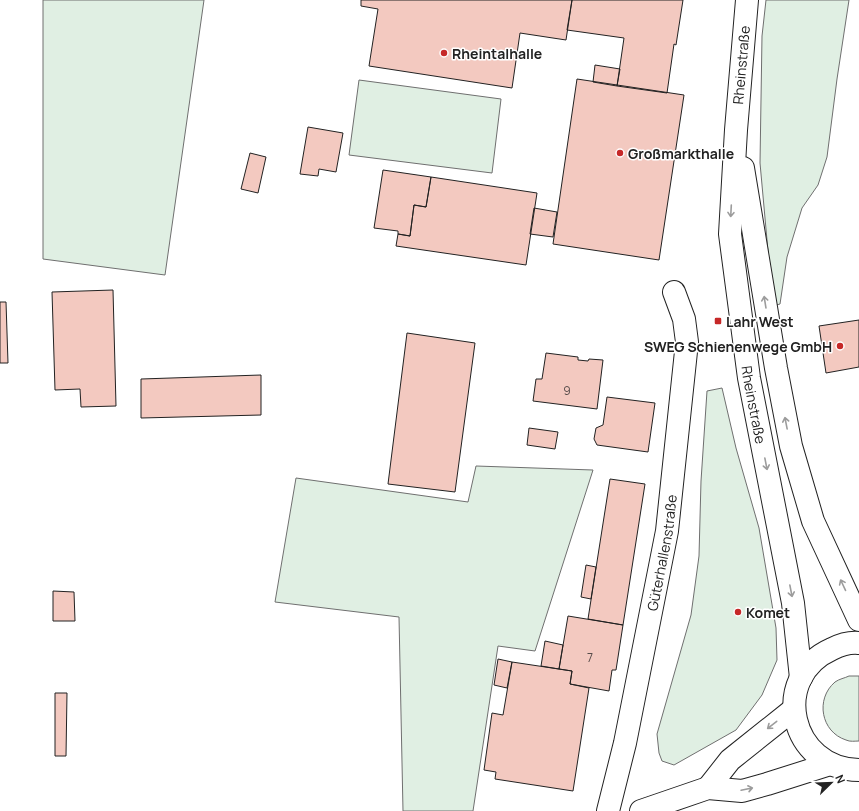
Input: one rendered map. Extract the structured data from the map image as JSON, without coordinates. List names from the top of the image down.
{
  "streets": {
    "main road": ["Rheinstraße", "Güterhallenstraße"]
  },
  "places": {
    "other": [
      "Rheintalhalle",
      "Großmarkthalle",
      "SWEG Schienenwege GmbH",
      "Komet"
    ],
    "transit": ["Lahr West"]
  },
  "house_numbers": ["9", "7"],
  "north": "top right"
}
